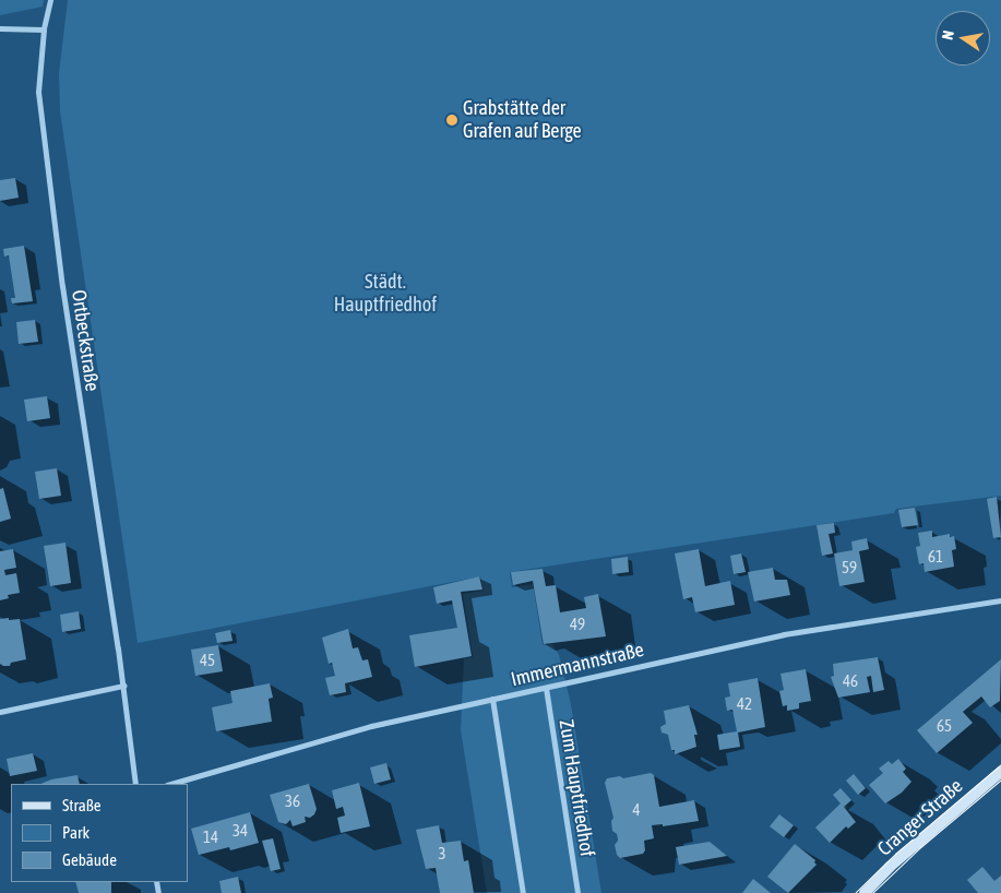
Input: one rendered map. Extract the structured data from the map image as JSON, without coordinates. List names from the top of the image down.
{
  "streets": {
    "main road": ["Cranger Straße"],
    "street": ["Ortbeckstraße", "Immermannstraße", "Zum Hauptfriedhof"]
  },
  "crossings": [
    ["Immermannstraße", "Zum Hauptfriedhof"]
  ],
  "parks": ["Städt. Hauptfriedhof"],
  "places": ["Grabstätte der Grafen auf Berge"],
  "house_numbers": [
    "61",
    "59",
    "49",
    "45",
    "46",
    "42",
    "65",
    "36",
    "4",
    "34",
    "14",
    "3"
  ],
  "legend": ["Straße", "Park", "Gebäude"],
  "north": "left"
}
